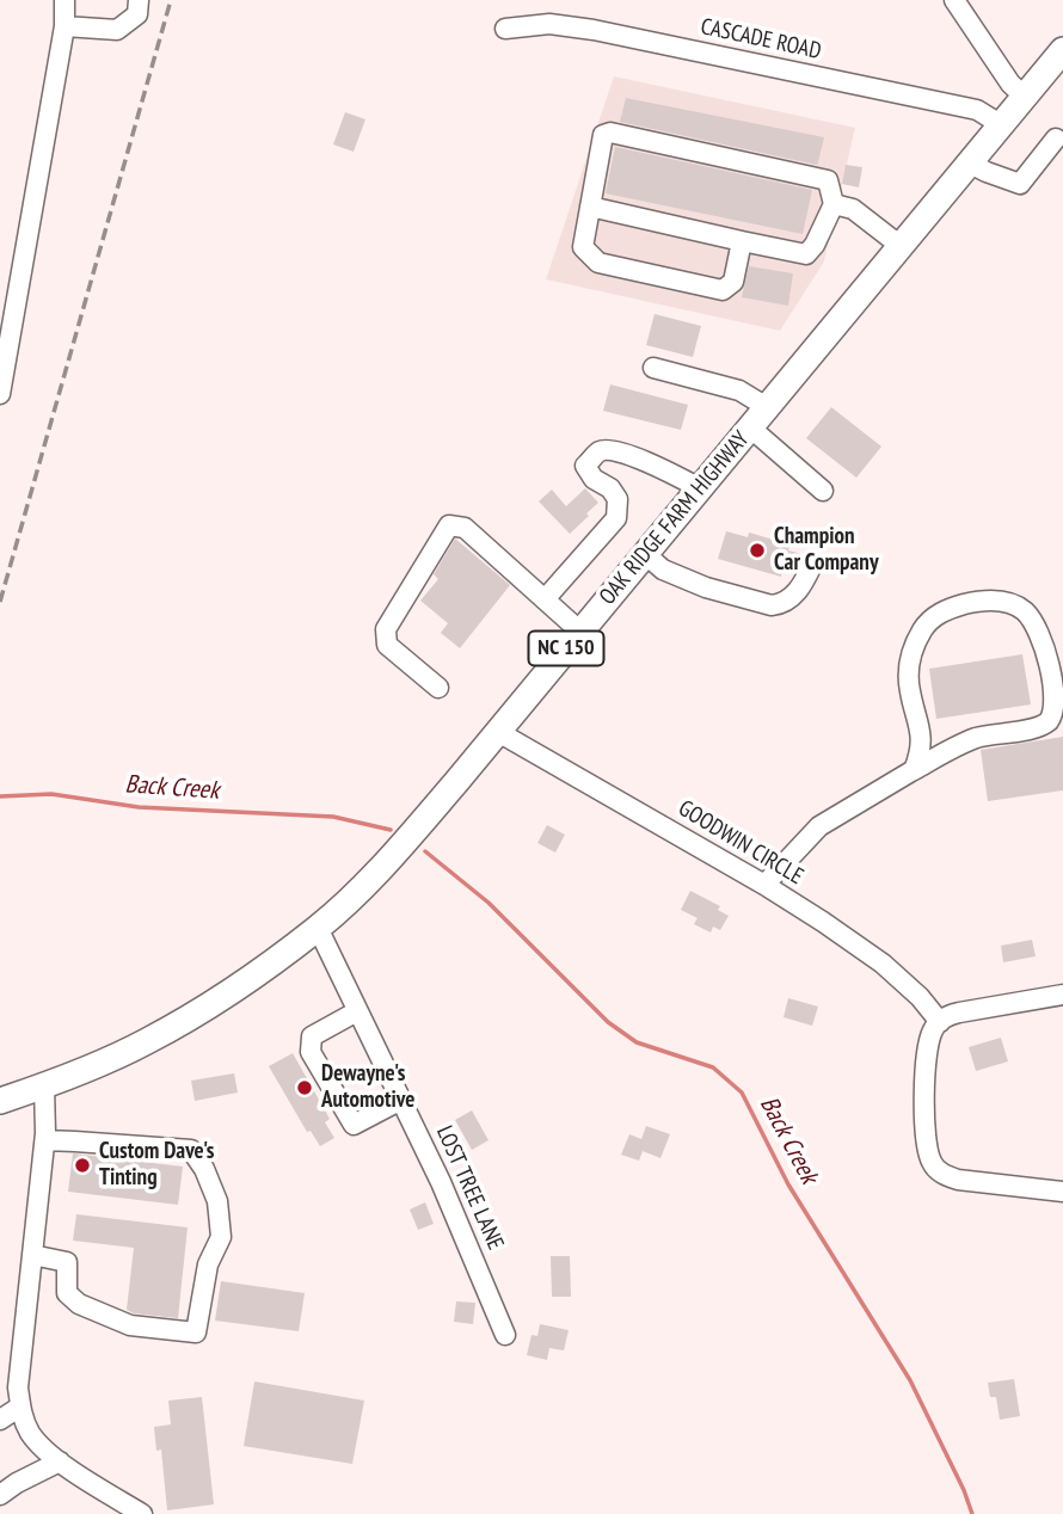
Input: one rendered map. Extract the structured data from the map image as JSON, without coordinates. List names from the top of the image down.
{
  "streets": {
    "main road": ["OAK RIDGE FARM HIGHWAY", "NC 150"],
    "street": ["CASCADE ROAD", "GOODWIN CIRCLE", "LOST TREE LANE"]
  },
  "crossings": [
    ["CASCADE ROAD", "OAK RIDGE FARM HIGHWAY"],
    ["OAK RIDGE FARM HIGHWAY", "GOODWIN CIRCLE"],
    ["OAK RIDGE FARM HIGHWAY", "LOST TREE LANE"]
  ],
  "water": ["Back Creek"],
  "places": ["Champion Car Company", "Dewayne's Automotive", "Custom Dave's Tinting"]
}
